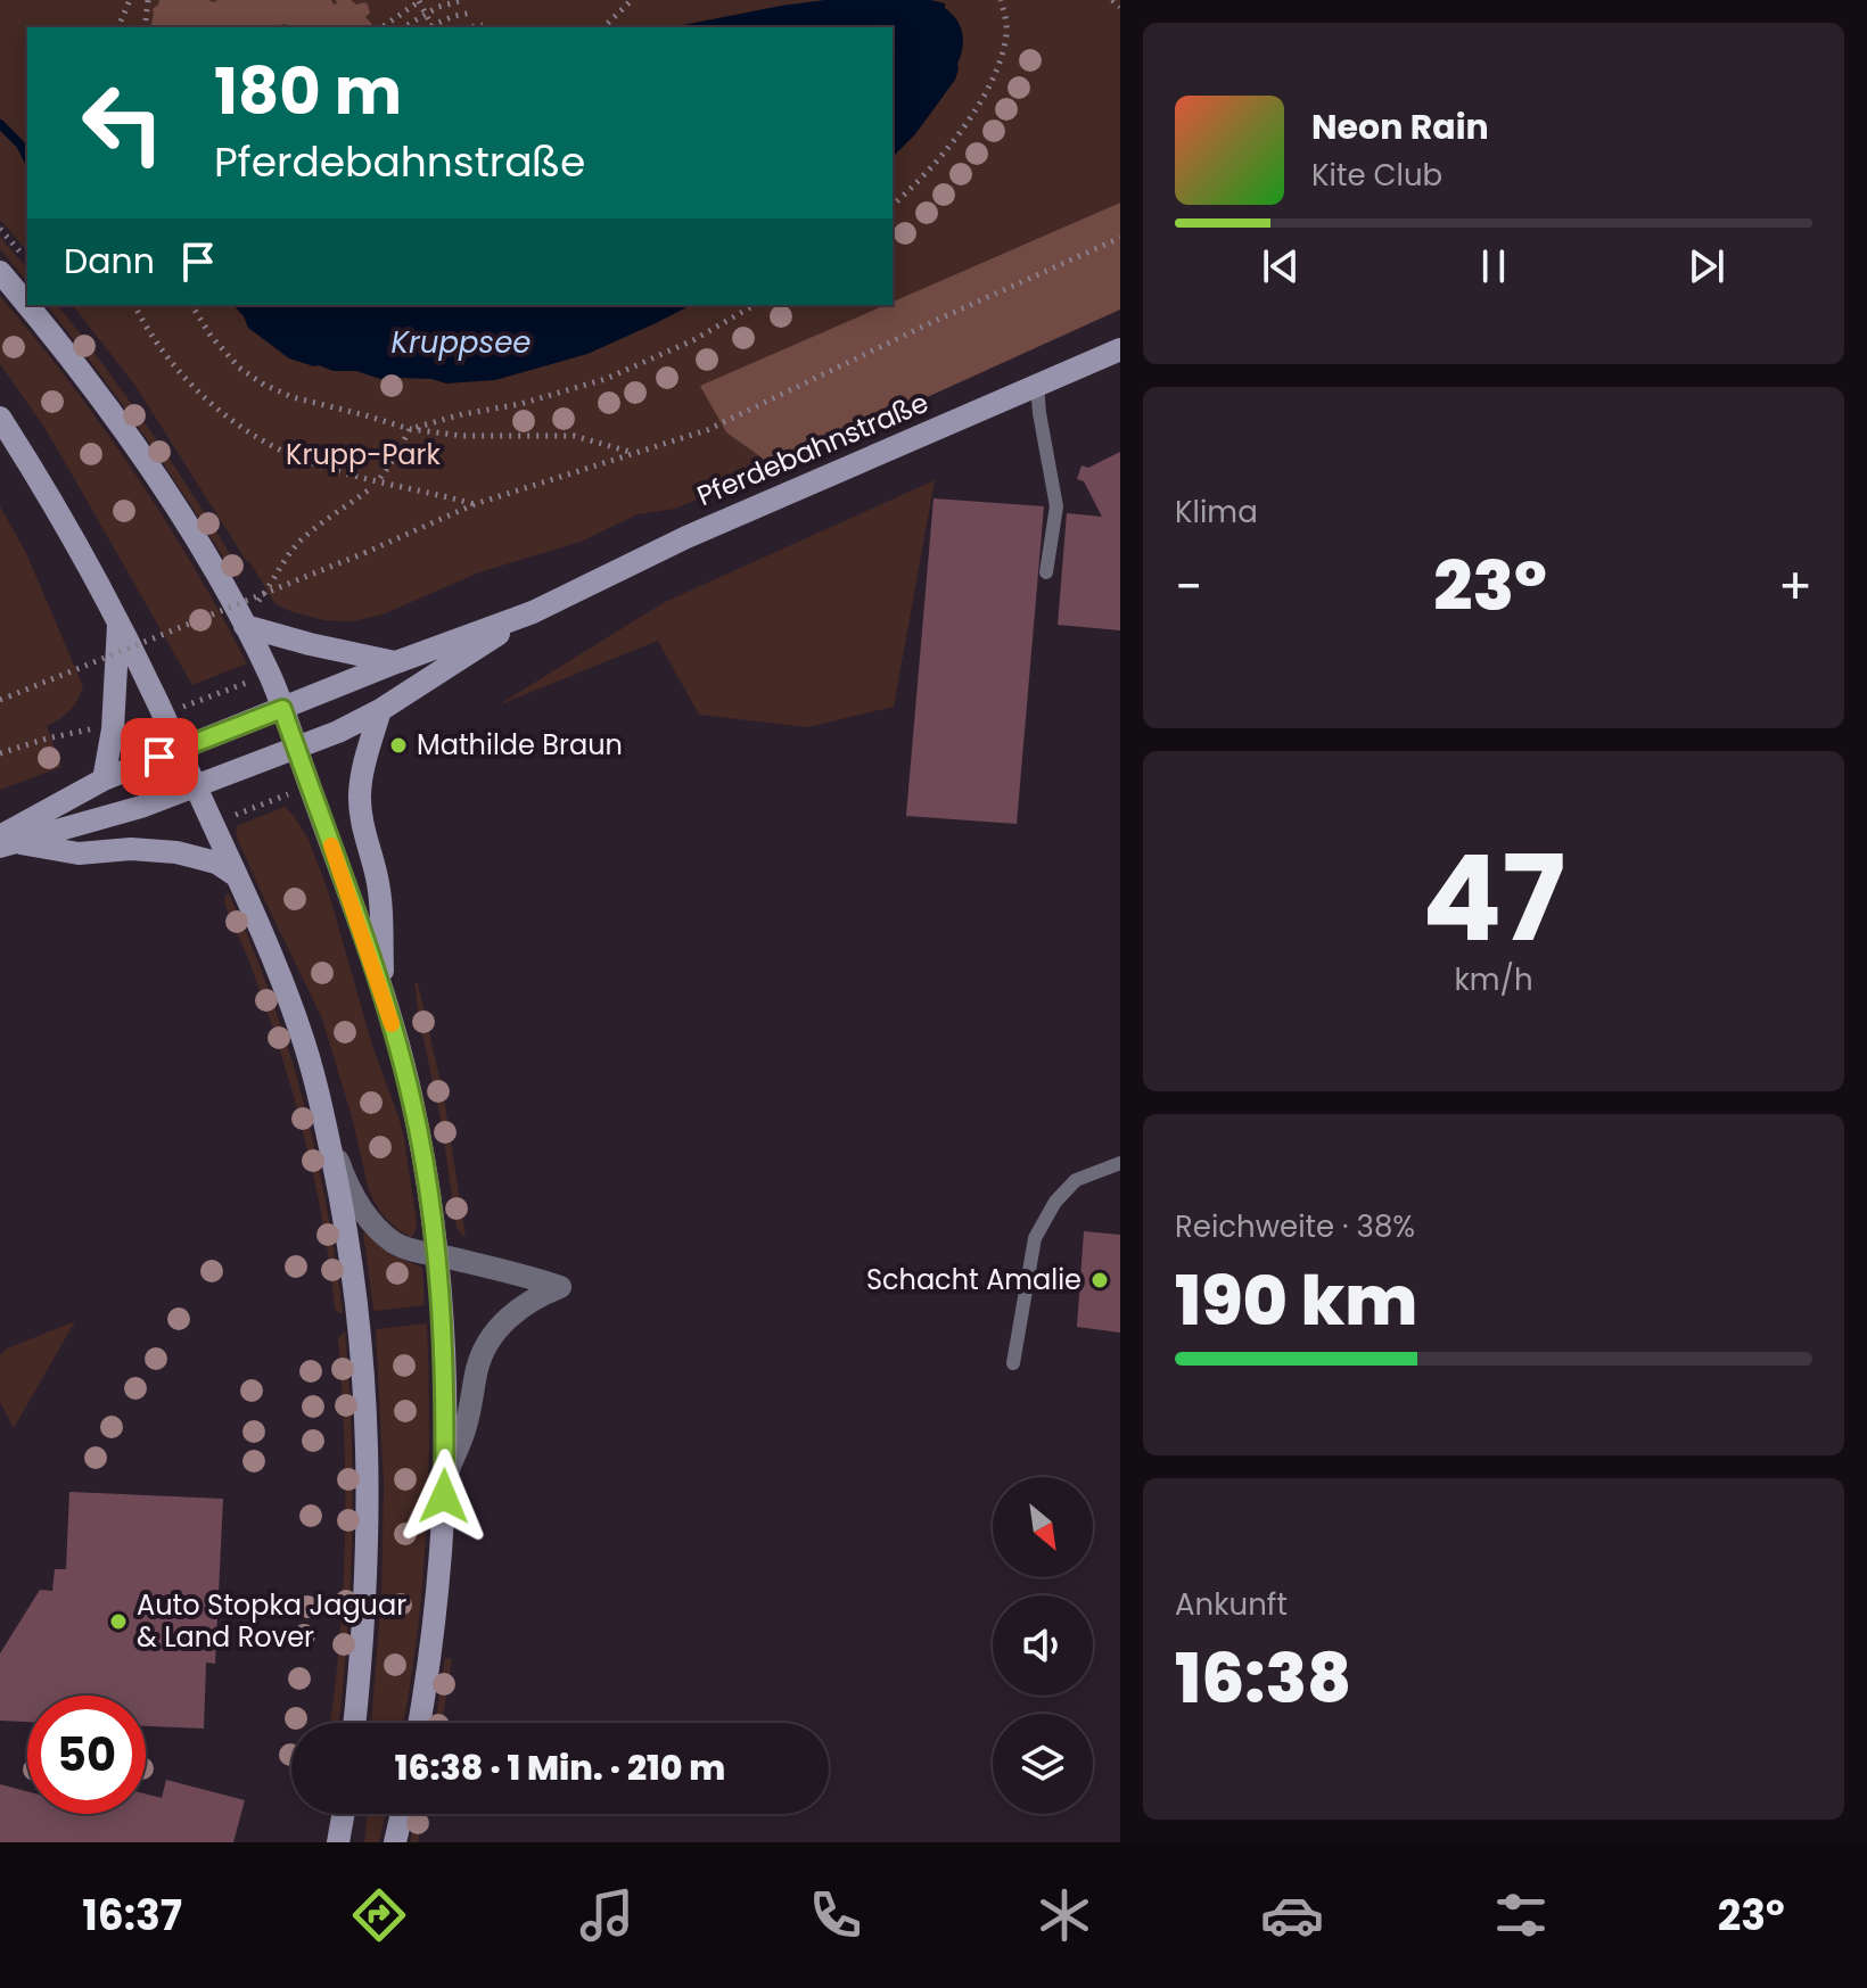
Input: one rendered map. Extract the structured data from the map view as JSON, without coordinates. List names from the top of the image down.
{
  "streets": {
    "main road": ["Pferdebahnstraße"]
  },
  "water": ["Kruppsee"],
  "parks": ["Krupp-Park"],
  "places": ["Mathilde Braun", "Schacht Amalie", "Auto Stopka Jaguar & Land Rover"],
  "north": "bottom right",
  "page": {
    "turn": ["180 m", "Pferdebahnstraße"],
    "song": ["Neon Rain", "Kite Club"],
    "then": "Dann",
    "tile": [
      "Klima",
      ["47", "km/h"],
      ["Reichweite · 38%", "190 km"],
      ["Ankunft", "16:38"]
    ],
    "heat": ["−", "23°", "+"],
    "limit": "50",
    "trip": "16:38 · 1 Min. · 210 m",
    "tabs": ["16:37", "23°"]
  }
}
